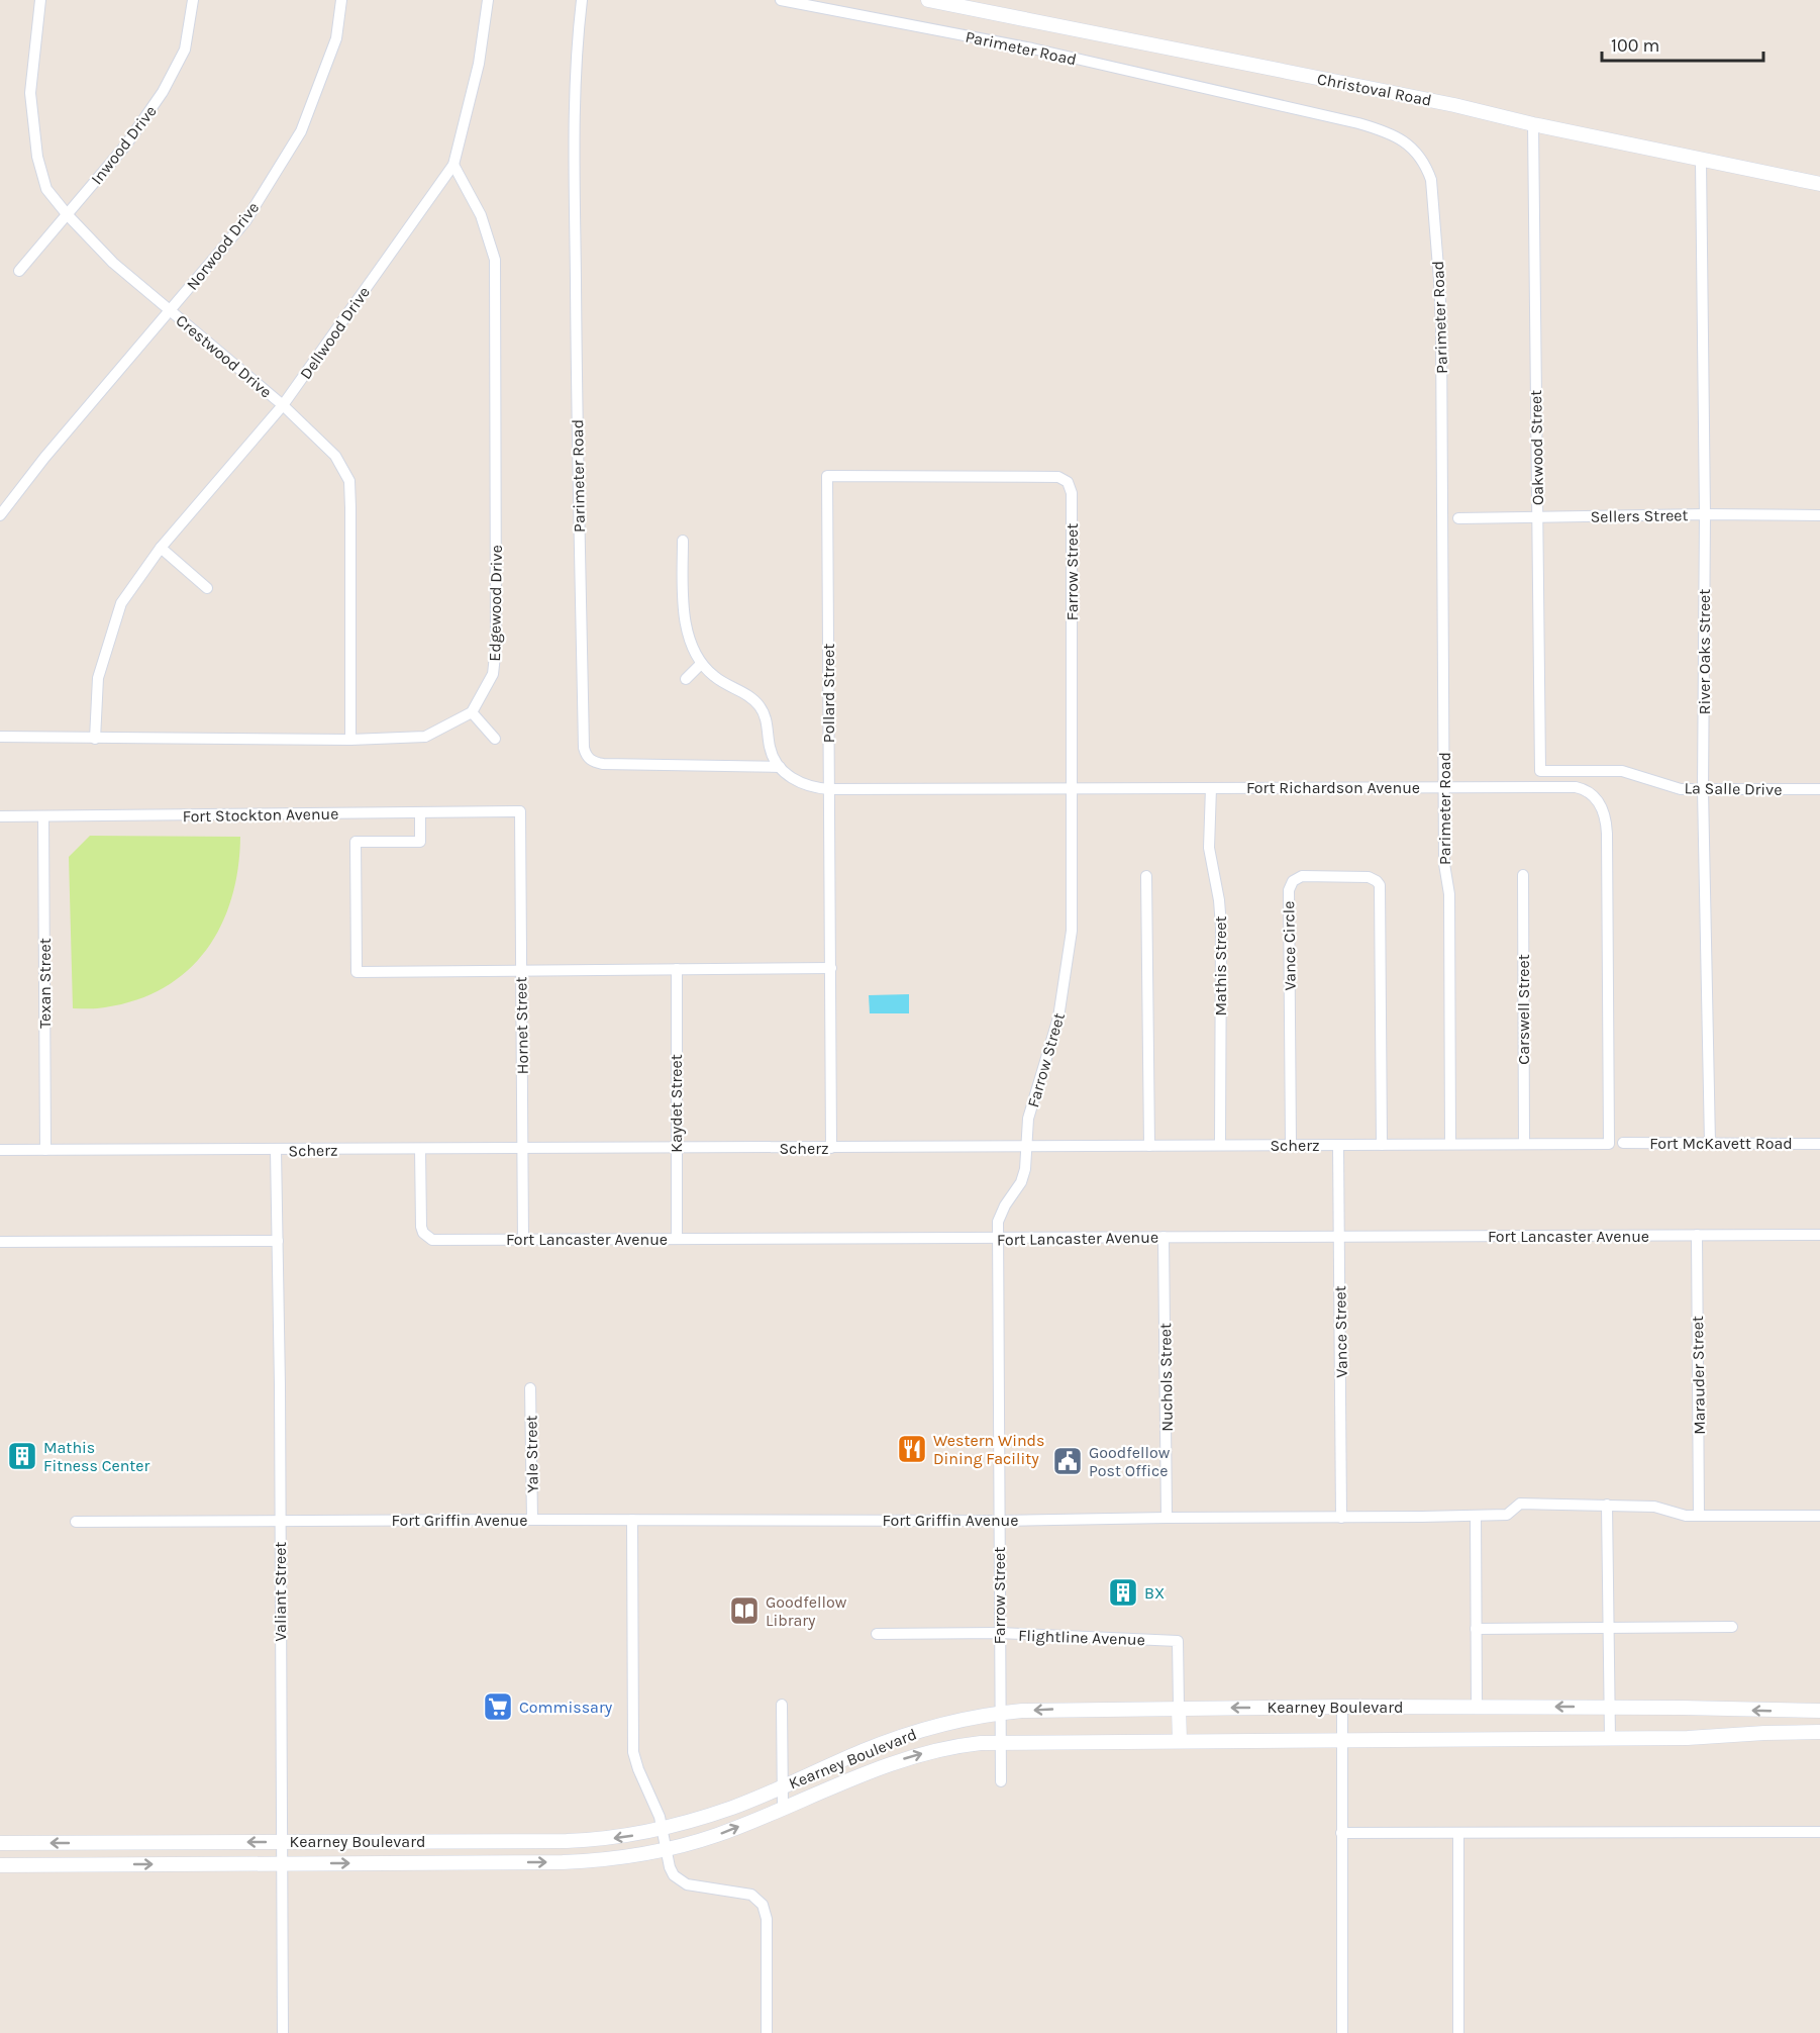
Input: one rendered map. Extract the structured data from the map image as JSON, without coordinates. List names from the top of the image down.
{
  "streets": {
    "street": [
      "Parimeter Road",
      "Christoval Road",
      "Inwood Drive",
      "Norwood Drive",
      "Dellwood Drive",
      "Crestwood Drive",
      "Oakwood Street",
      "Sellers Street",
      "Farrow Street",
      "Edgewood Drive",
      "River Oaks Street",
      "Pollard Street",
      "Fort Richardson Avenue",
      "La Salle Drive",
      "Fort Stockton Avenue",
      "Vance Circle",
      "Mathis Street",
      "Texan Street",
      "Carswell Street",
      "Hornet Street",
      "Kaydet Street",
      "Fort McKavett Road",
      "Scherz",
      "Fort Lancaster Avenue",
      "Vance Street",
      "Marauder Street",
      "Nuchols Street",
      "Yale Street",
      "Fort Griffin Avenue",
      "Valiant Street",
      "Flightline Avenue",
      "Kearney Boulevard"
    ]
  },
  "crossings": [
    ["Parimeter Road", "Fort Richardson Avenue"],
    ["Parimeter Road", "Scherz"],
    ["Christoval Road", "Oakwood Street"],
    ["Christoval Road", "River Oaks Street"],
    ["Inwood Drive", "Crestwood Drive"],
    ["Norwood Drive", "Crestwood Drive"],
    ["Dellwood Drive", "Crestwood Drive"],
    ["Dellwood Drive", "Edgewood Drive"],
    ["Oakwood Street", "Sellers Street"],
    ["Oakwood Street", "La Salle Drive"],
    ["Sellers Street", "River Oaks Street"],
    ["Farrow Street", "Pollard Street"],
    ["Farrow Street", "Fort Richardson Avenue"],
    ["Farrow Street", "Scherz"],
    ["Farrow Street", "Fort Lancaster Avenue"],
    ["Farrow Street", "Fort Griffin Avenue"],
    ["Farrow Street", "Flightline Avenue"],
    ["Farrow Street", "Kearney Boulevard"],
    ["River Oaks Street", "La Salle Drive"],
    ["River Oaks Street", "Fort McKavett Road"],
    ["Pollard Street", "Fort Richardson Avenue"],
    ["Pollard Street", "Scherz"],
    ["Fort Richardson Avenue", "Mathis Street"],
    ["Fort Richardson Avenue", "Scherz"],
    ["Fort Stockton Avenue", "Texan Street"],
    ["Fort Stockton Avenue", "Hornet Street"],
    ["Vance Circle", "Scherz"],
    ["Mathis Street", "Scherz"],
    ["Texan Street", "Scherz"],
    ["Carswell Street", "Scherz"],
    ["Hornet Street", "Scherz"],
    ["Hornet Street", "Fort Lancaster Avenue"],
    ["Kaydet Street", "Scherz"],
    ["Kaydet Street", "Fort Lancaster Avenue"],
    ["Scherz", "Fort Lancaster Avenue"],
    ["Scherz", "Vance Street"],
    ["Scherz", "Valiant Street"],
    ["Fort Lancaster Avenue", "Vance Street"],
    ["Fort Lancaster Avenue", "Marauder Street"],
    ["Fort Lancaster Avenue", "Nuchols Street"],
    ["Vance Street", "Fort Griffin Avenue"],
    ["Marauder Street", "Fort Griffin Avenue"],
    ["Nuchols Street", "Fort Griffin Avenue"],
    ["Yale Street", "Fort Griffin Avenue"],
    ["Fort Griffin Avenue", "Valiant Street"],
    ["Valiant Street", "Kearney Boulevard"],
    ["Flightline Avenue", "Kearney Boulevard"]
  ],
  "places": {
    "restaurant": ["Western Winds Dining Facility"],
    "building": ["Mathis Fitness Center", "BX"],
    "public building": ["Goodfellow Post Office"],
    "library": ["Goodfellow Library"],
    "supermarket": ["Commissary"]
  },
  "scale_bar": "100 m"
}
